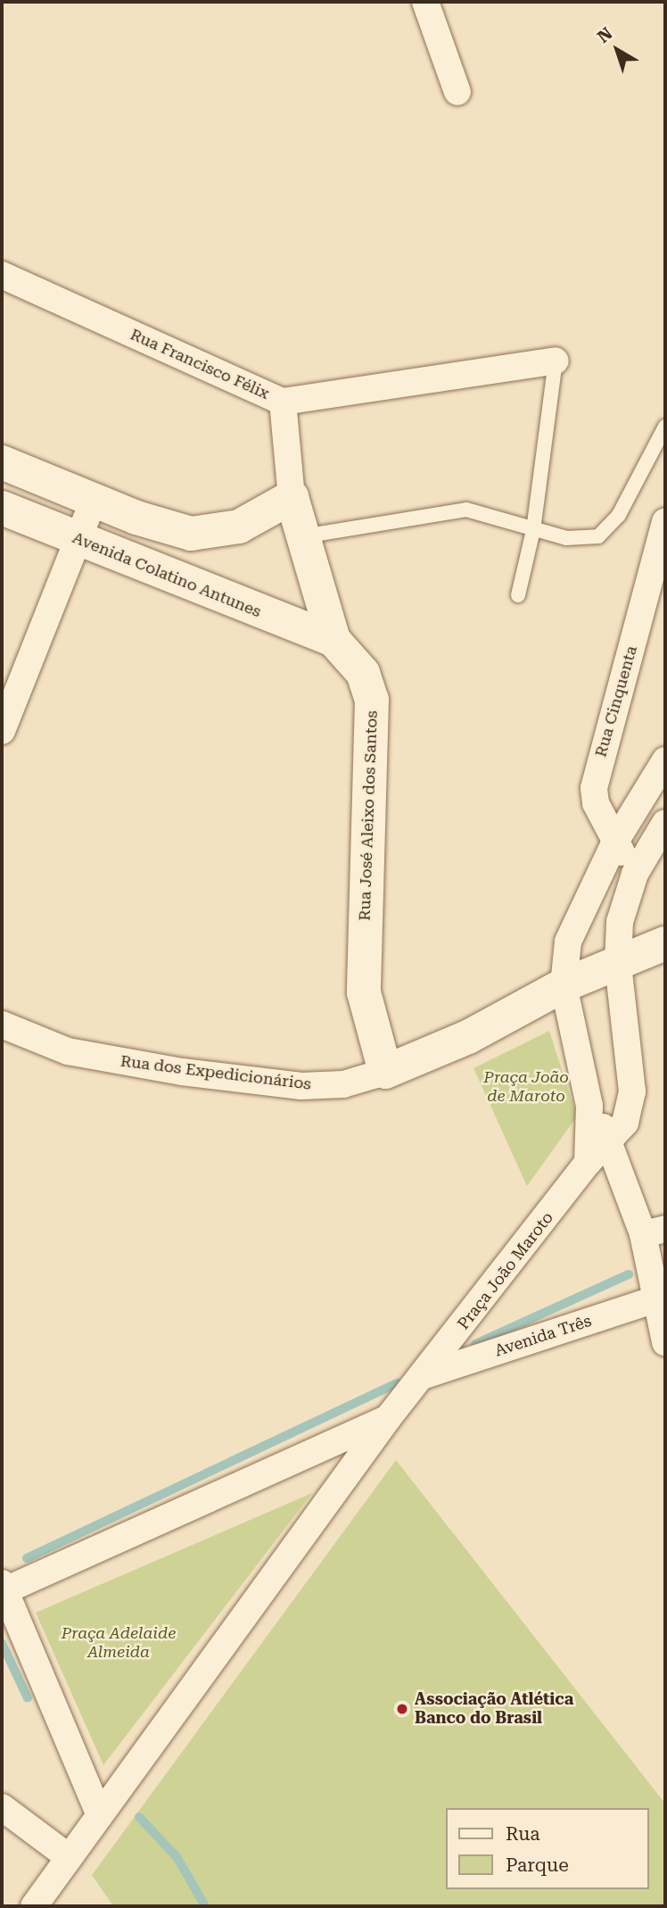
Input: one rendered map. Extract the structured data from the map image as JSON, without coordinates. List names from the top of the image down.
{
  "streets": {
    "main road": ["Avenida Colatino Antunes", "Rua José Aleixo dos Santos", "Rua dos Expedicionários"],
    "street": [
      "Rua Francisco Félix",
      "Rua Cinquenta",
      "Praça João Maroto",
      "Avenida Três"
    ]
  },
  "crossings": [
    ["Rua Francisco Félix", "Rua José Aleixo dos Santos"],
    ["Avenida Colatino Antunes", "Rua José Aleixo dos Santos"],
    ["Rua Cinquenta", "Praça João Maroto"],
    ["Rua José Aleixo dos Santos", "Rua dos Expedicionários"],
    ["Rua dos Expedicionários", "Praça João Maroto"],
    ["Praça João Maroto", "Avenida Três"]
  ],
  "parks": ["Praça João de Maroto", "Praça Adelaide Almeida"],
  "places": ["Associação Atlética Banco do Brasil"],
  "legend": ["Rua", "Parque"],
  "north": "top left"
}
